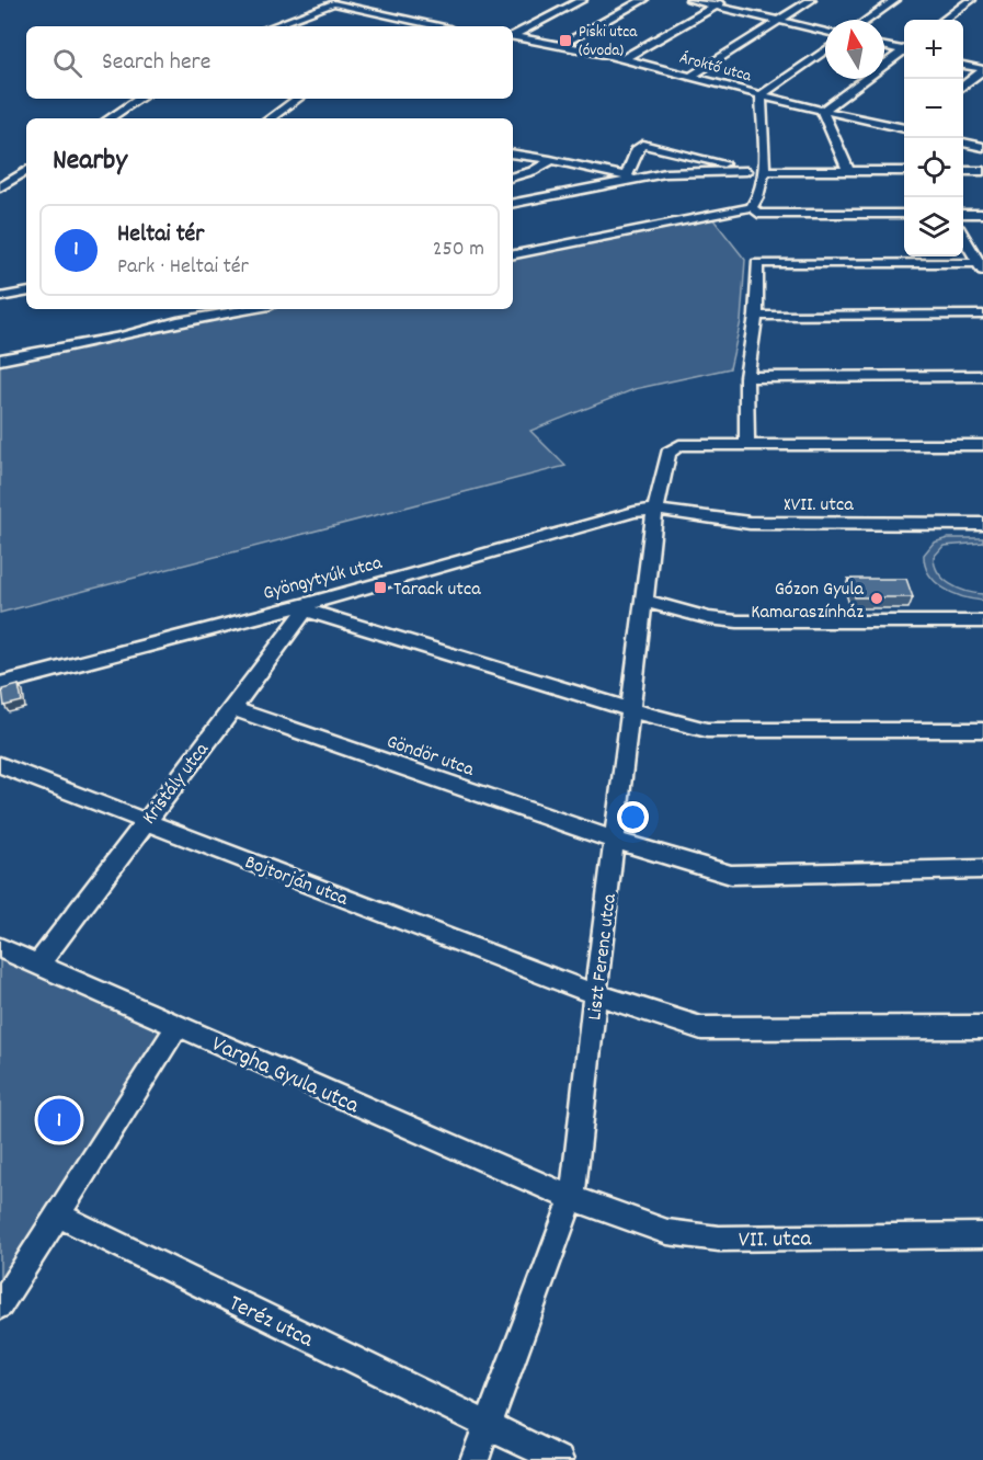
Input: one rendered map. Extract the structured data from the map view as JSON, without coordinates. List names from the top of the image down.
{
  "streets": {
    "street": [
      "Ároktő utca",
      "XVII. utca",
      "Gyöngytyúk utca",
      "Göndör utca",
      "Kristály utca",
      "Bojtorján utca",
      "Liszt Ferenc utca",
      "Vargha Gyula utca",
      "VII. utca",
      "Teréz utca"
    ]
  },
  "crossings": [
    ["XVII. utca", "Gyöngytyúk utca"],
    ["XVII. utca", "Liszt Ferenc utca"],
    ["Gyöngytyúk utca", "Kristály utca"],
    ["Gyöngytyúk utca", "Liszt Ferenc utca"],
    ["Göndör utca", "Kristály utca"],
    ["Göndör utca", "Liszt Ferenc utca"],
    ["Kristály utca", "Bojtorján utca"],
    ["Kristály utca", "Vargha Gyula utca"],
    ["Bojtorján utca", "Liszt Ferenc utca"],
    ["Liszt Ferenc utca", "Vargha Gyula utca"],
    ["Liszt Ferenc utca", "VII. utca"],
    ["Liszt Ferenc utca", "Teréz utca"],
    ["Vargha Gyula utca", "VII. utca"]
  ],
  "places": {
    "transit": ["Piski utca (óvoda)", "Tarack utca"],
    "other": ["Gózon Gyula Kamaraszínház"]
  },
  "north": "top",
  "page": {
    "map_buttons": ["+", "−"],
    "search": "Search here",
    "heading": "Nearby",
    "list": [
      {
        "mark": "1",
        "name": "Heltai tér",
        "note": "Park · Heltai tér",
        "value": "250 m"
      }
    ],
    "pins": "1"
  }
}
